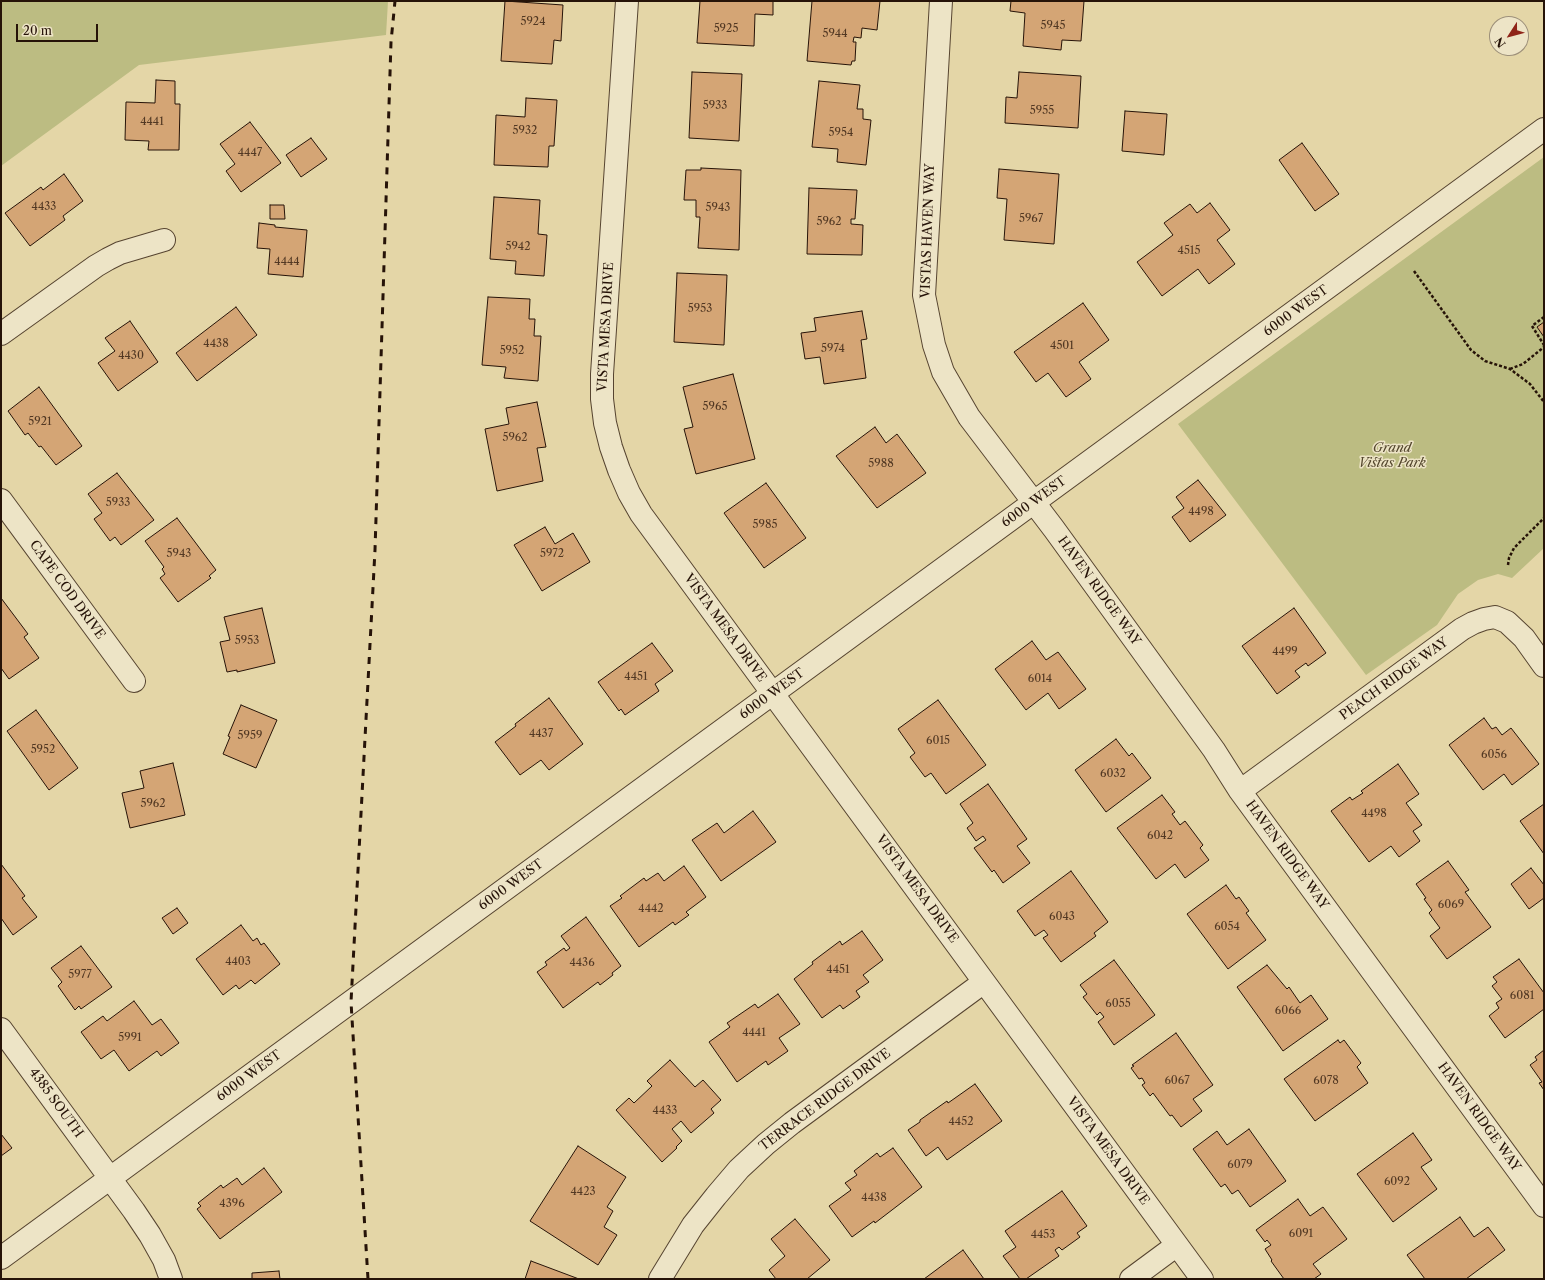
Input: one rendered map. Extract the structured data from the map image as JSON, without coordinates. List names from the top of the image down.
{
  "streets": {
    "street": [
      "VISTAS HAVEN WAY",
      "6000 WEST",
      "VISTA MESA DRIVE",
      "CAPE COD DRIVE",
      "HAVEN RIDGE WAY",
      "PEACH RIDGE WAY",
      "TERRACE RIDGE DRIVE",
      "4385 SOUTH"
    ]
  },
  "crossings": [
    ["VISTAS HAVEN WAY", "6000 WEST"],
    ["VISTAS HAVEN WAY", "HAVEN RIDGE WAY"],
    ["6000 WEST", "VISTA MESA DRIVE"],
    ["6000 WEST", "HAVEN RIDGE WAY"],
    ["6000 WEST", "4385 SOUTH"],
    ["VISTA MESA DRIVE", "TERRACE RIDGE DRIVE"],
    ["HAVEN RIDGE WAY", "PEACH RIDGE WAY"]
  ],
  "parks": ["Grand Vistas Park"],
  "house_numbers": [
    "5924",
    "5945",
    "5925",
    "5944",
    "5933",
    "5955",
    "4441",
    "5932",
    "5954",
    "4447",
    "4433",
    "5943",
    "5967",
    "5962",
    "5942",
    "4515",
    "4444",
    "5953",
    "4438",
    "4501",
    "5974",
    "5952",
    "4430",
    "5965",
    "5921",
    "5962",
    "5988",
    "5933",
    "4498",
    "5985",
    "5943",
    "5972",
    "5953",
    "4499",
    "4451",
    "6014",
    "4437",
    "5959",
    "6015",
    "5952",
    "6056",
    "6032",
    "5962",
    "4498",
    "6042",
    "6069",
    "4442",
    "6043",
    "6054",
    "4403",
    "4436",
    "4451",
    "5977",
    "6081",
    "6055",
    "6066",
    "4441",
    "5991",
    "6067",
    "6078",
    "4433",
    "4452",
    "6079",
    "6092",
    "4423",
    "4438",
    "4396",
    "6091",
    "4453"
  ],
  "scale_bar": "20 m",
  "north": "bottom left"
}
